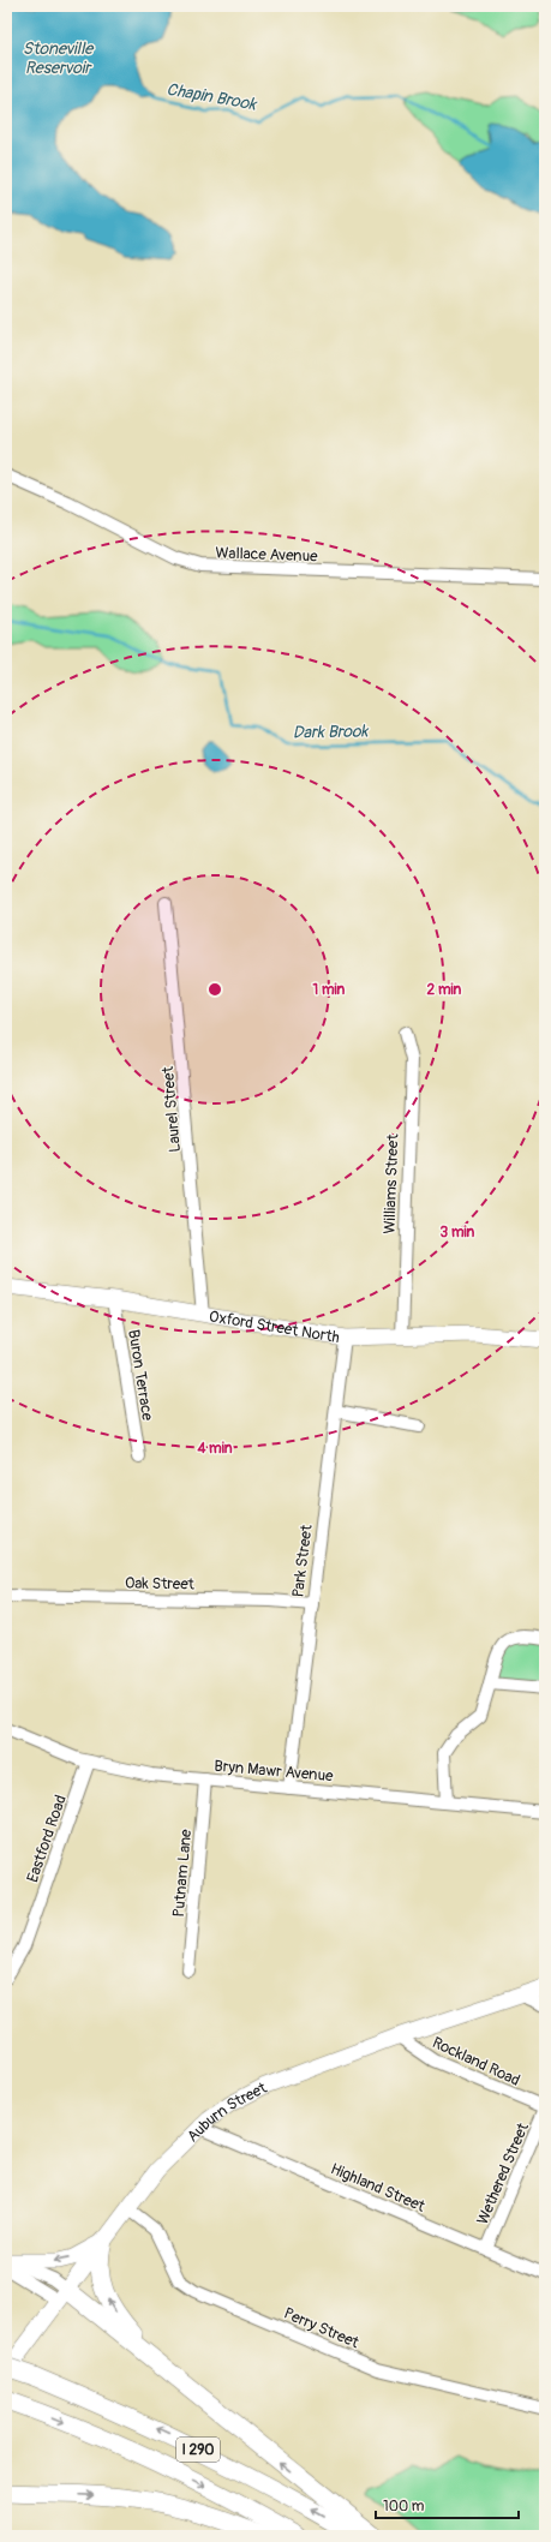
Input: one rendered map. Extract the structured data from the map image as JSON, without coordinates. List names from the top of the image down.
{
  "streets": {
    "highway": ["I 290"],
    "main road": ["Oxford Street North", "Auburn Street"],
    "street": [
      "Wallace Avenue",
      "Laurel Street",
      "Williams Street",
      "Buron Terrace",
      "Park Street",
      "Oak Street",
      "Bryn Mawr Avenue",
      "Eastford Road",
      "Putnam Lane",
      "Rockland Road",
      "Wethered Street",
      "Highland Street",
      "Perry Street"
    ]
  },
  "crossings": [
    ["Laurel Street", "Oxford Street North"],
    ["Williams Street", "Oxford Street North"],
    ["Oxford Street North", "Buron Terrace"],
    ["Oxford Street North", "Park Street"],
    ["Park Street", "Oak Street"],
    ["Park Street", "Bryn Mawr Avenue"],
    ["Bryn Mawr Avenue", "Eastford Road"],
    ["Bryn Mawr Avenue", "Putnam Lane"],
    ["Rockland Road", "Auburn Street"],
    ["Rockland Road", "Wethered Street"],
    ["Auburn Street", "Highland Street"],
    ["Auburn Street", "Perry Street"],
    ["Wethered Street", "Highland Street"]
  ],
  "water": ["Stoneville Reservoir", "Chapin Brook", "Dark Brook"],
  "scale_bar": "100 m",
  "rings": [
    "1 min",
    "2 min",
    "3 min",
    "4 min"
  ]
}
